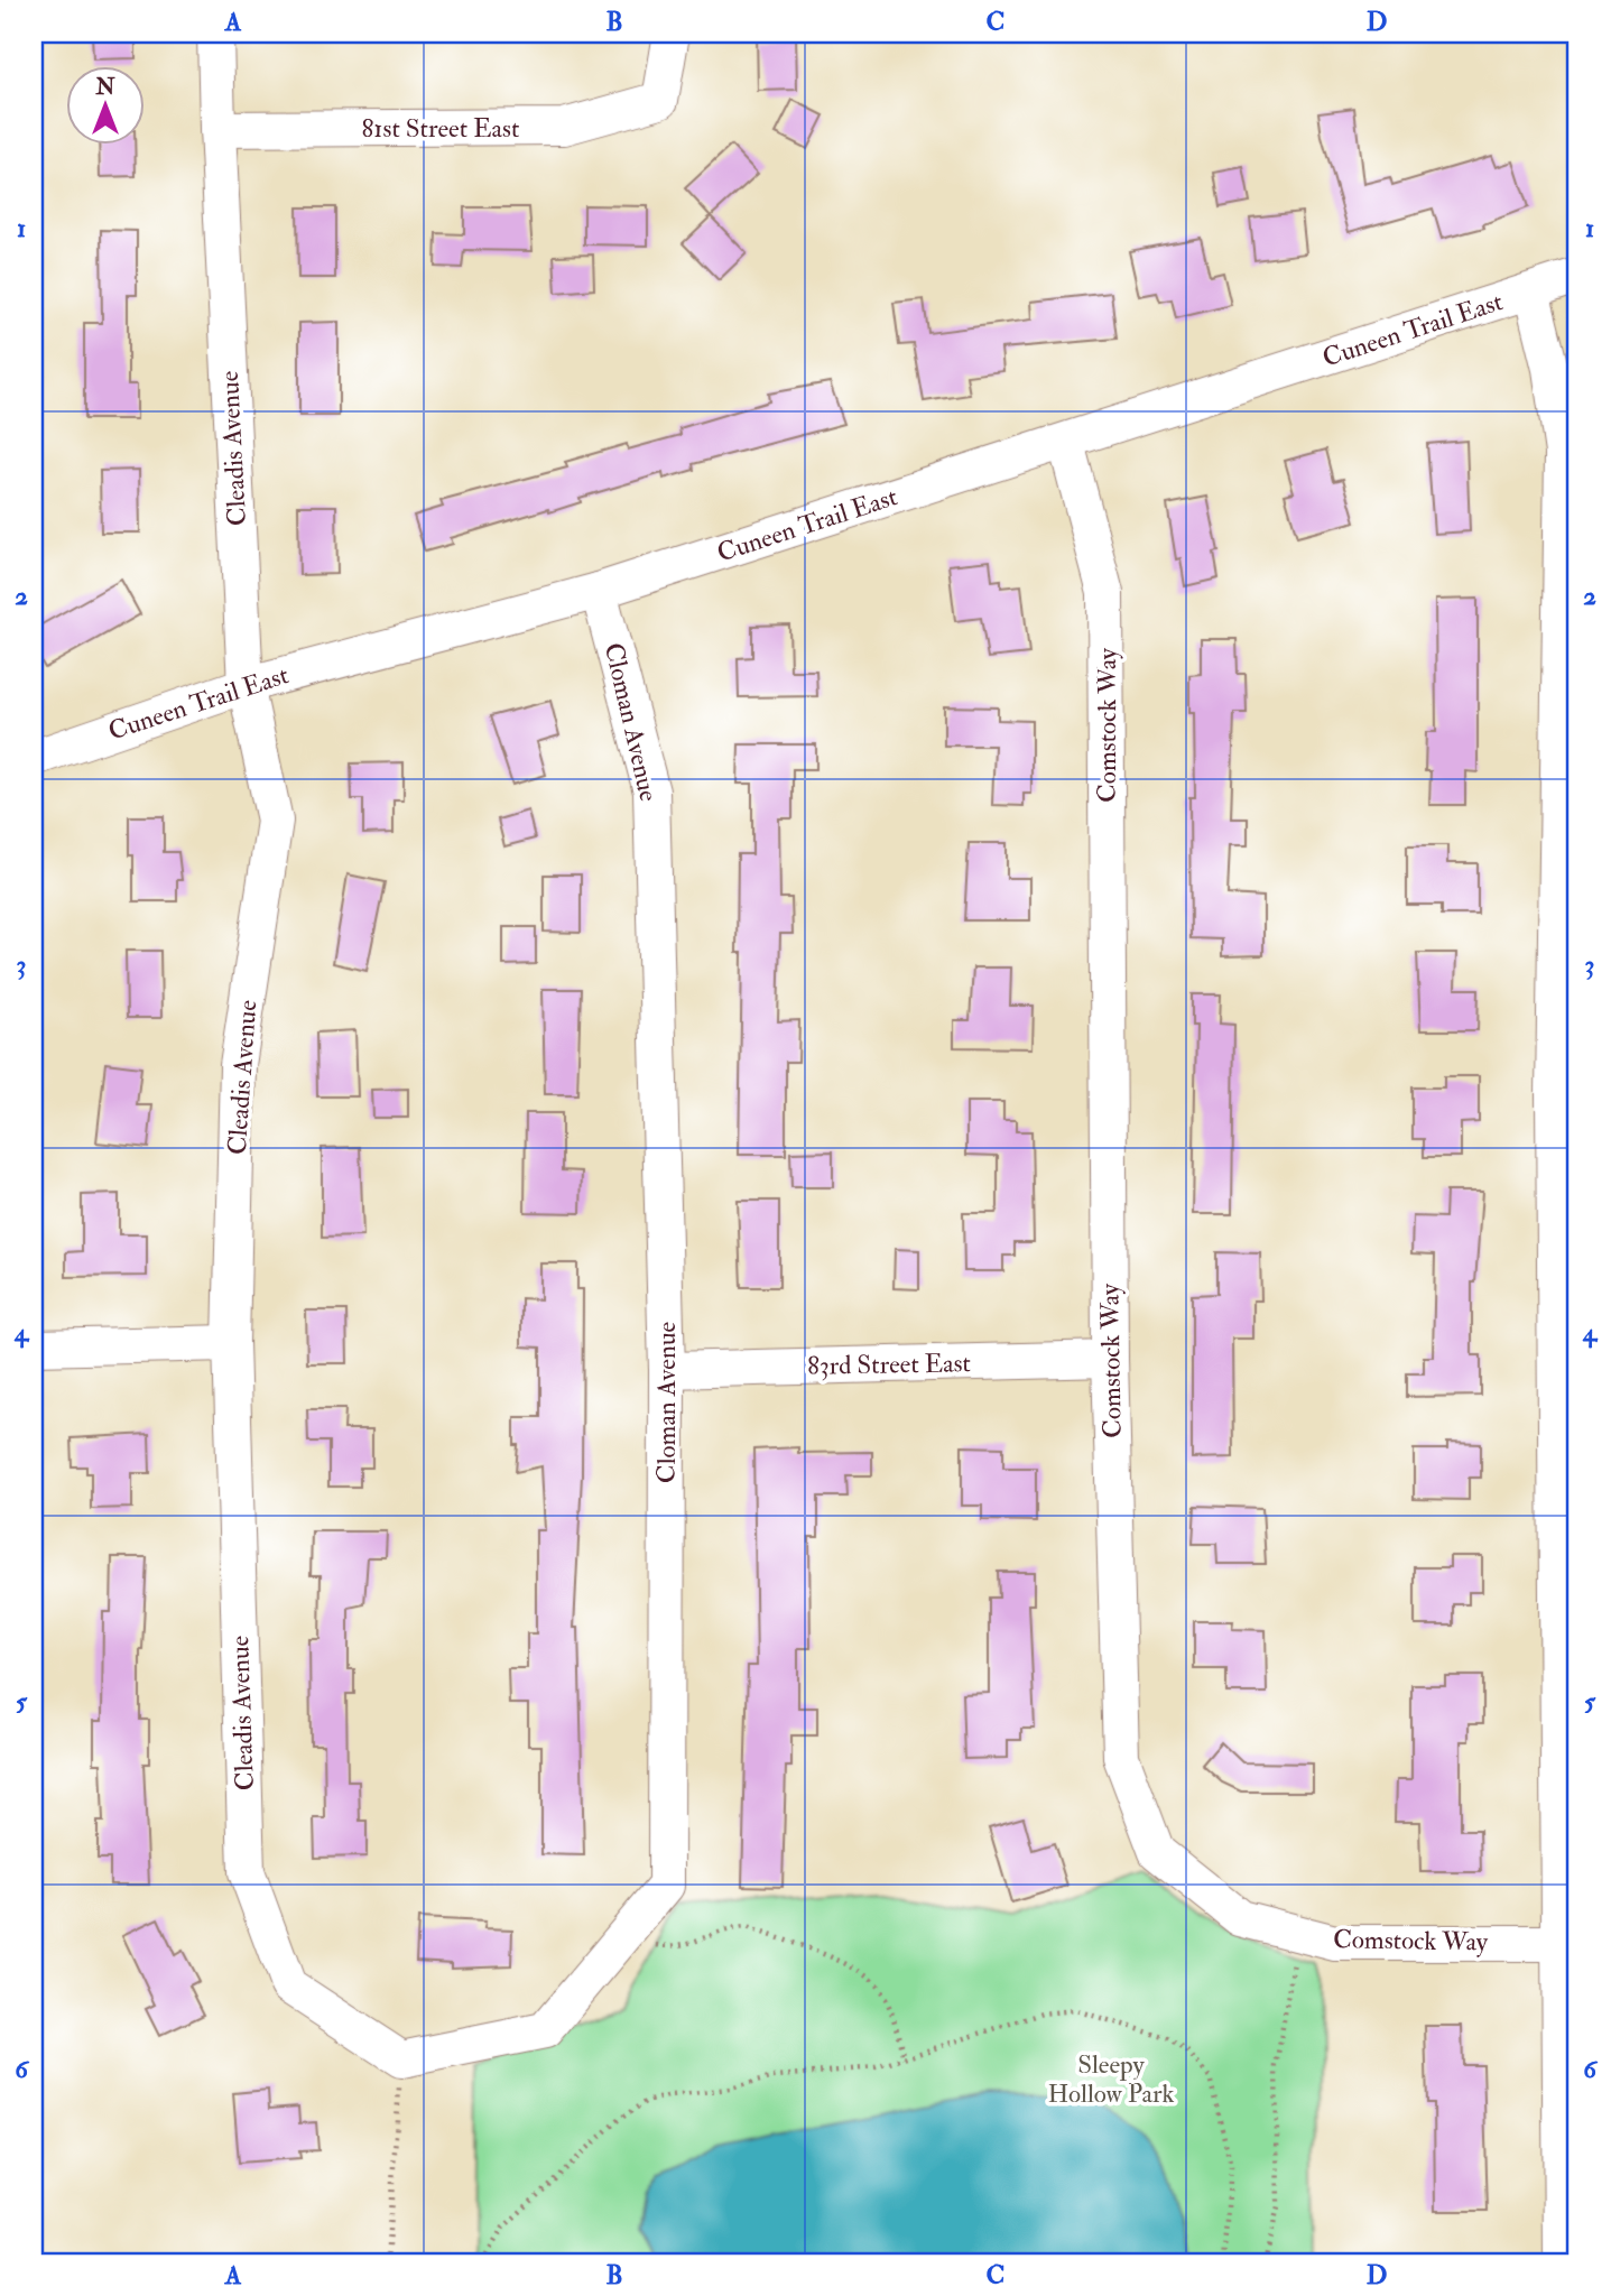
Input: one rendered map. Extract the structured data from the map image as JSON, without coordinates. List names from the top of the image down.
{
  "streets": {
    "street": [
      "81st Street East",
      "Cuneen Trail East",
      "Cleadis Avenue",
      "Cloman Avenue",
      "Comstock Way",
      "83rd Street East"
    ]
  },
  "crossings": [
    ["81st Street East", "Cleadis Avenue"],
    ["Cuneen Trail East", "Cleadis Avenue"],
    ["Cuneen Trail East", "Cloman Avenue"],
    ["Cuneen Trail East", "Comstock Way"],
    ["Cleadis Avenue", "Cloman Avenue"],
    ["Cloman Avenue", "83rd Street East"],
    ["Comstock Way", "83rd Street East"]
  ],
  "parks": ["Sleepy Hollow Park"],
  "north": "top",
  "grid": {
    "columns": [
      "A",
      "B",
      "C",
      "D"
    ],
    "rows": [
      "1",
      "2",
      "3",
      "4",
      "5",
      "6"
    ]
  }
}
